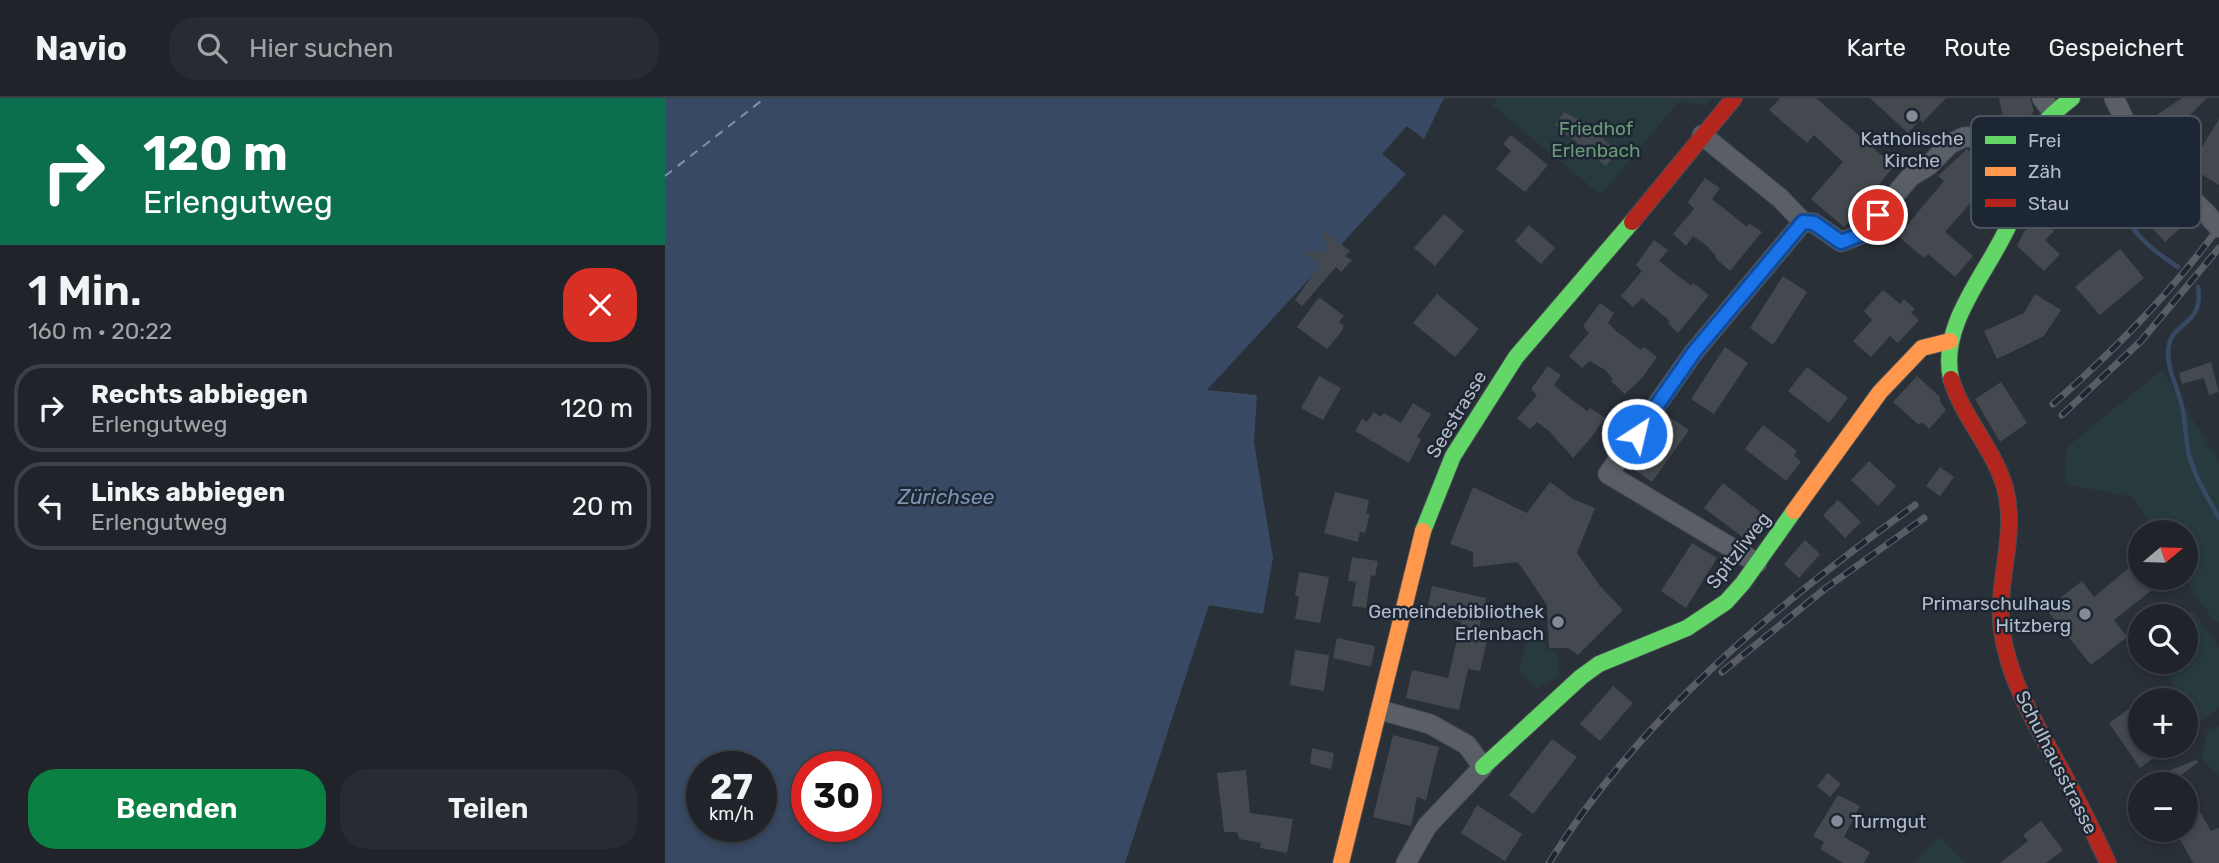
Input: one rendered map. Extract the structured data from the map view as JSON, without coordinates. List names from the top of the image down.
{
  "streets": {
    "street": ["Seestrasse", "Spitzliweg", "Schulhausstrasse"]
  },
  "crossings": [
    ["Spitzliweg", "Schulhausstrasse"]
  ],
  "water": ["Zürichsee"],
  "parks": ["Friedhof Erlenbach"],
  "places": [
    "Katholische Kirche",
    "Primarschulhaus Hitzberg",
    "Gemeindebibliothek Erlenbach",
    "Turmgut"
  ],
  "legend": ["Frei", "Zäh", "Stau"],
  "north": "right",
  "page": {
    "header": "Navio",
    "search": "Hier suchen",
    "nav": ["Karte", "Route", "Gespeichert"],
    "turn": ["120 m", "Erlengutweg"],
    "heading": ["1 Min.", "160 m · 20:22"],
    "list": [
      {
        "name": "Rechts abbiegen",
        "note": "Erlengutweg",
        "value": "120 m"
      },
      {
        "name": "Links abbiegen",
        "note": "Erlengutweg",
        "value": "20 m"
      }
    ],
    "map_buttons": ["+", "−"],
    "speed": "27 km/h",
    "limit": "30",
    "buttons": ["Beenden", "Teilen"]
  }
}
